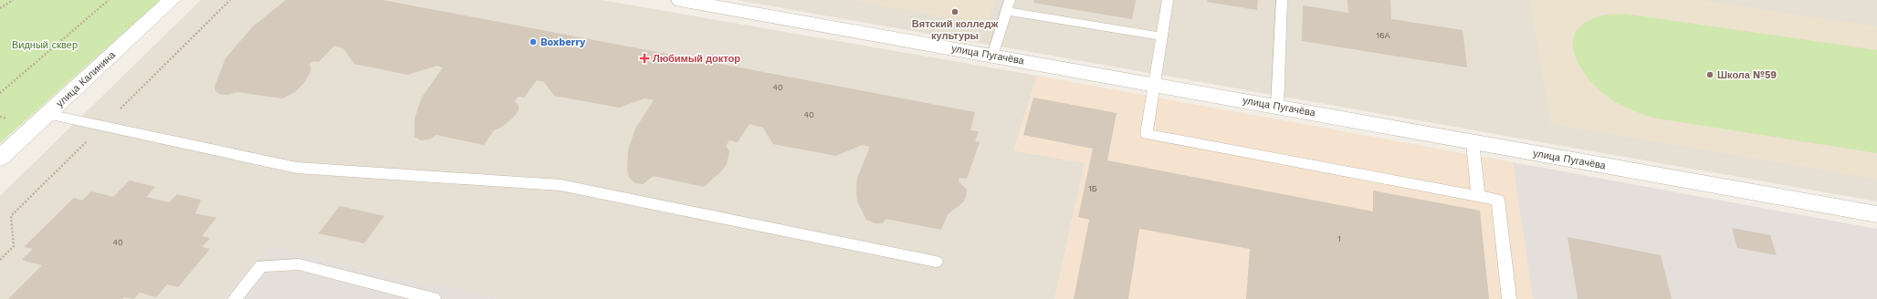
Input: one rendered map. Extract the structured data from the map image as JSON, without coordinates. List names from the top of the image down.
{
  "streets": {
    "street": ["улица Пугачёва", "улица Калинина"]
  },
  "parks": ["Видный сквер"],
  "places": {
    "other": ["Вятский колледж культуры", "Boxberry", "Школа №59"],
    "health": ["Любимый доктор"]
  },
  "house_numbers": [
    "16А",
    "40",
    "40",
    "1Б",
    "1",
    "40"
  ]
}
